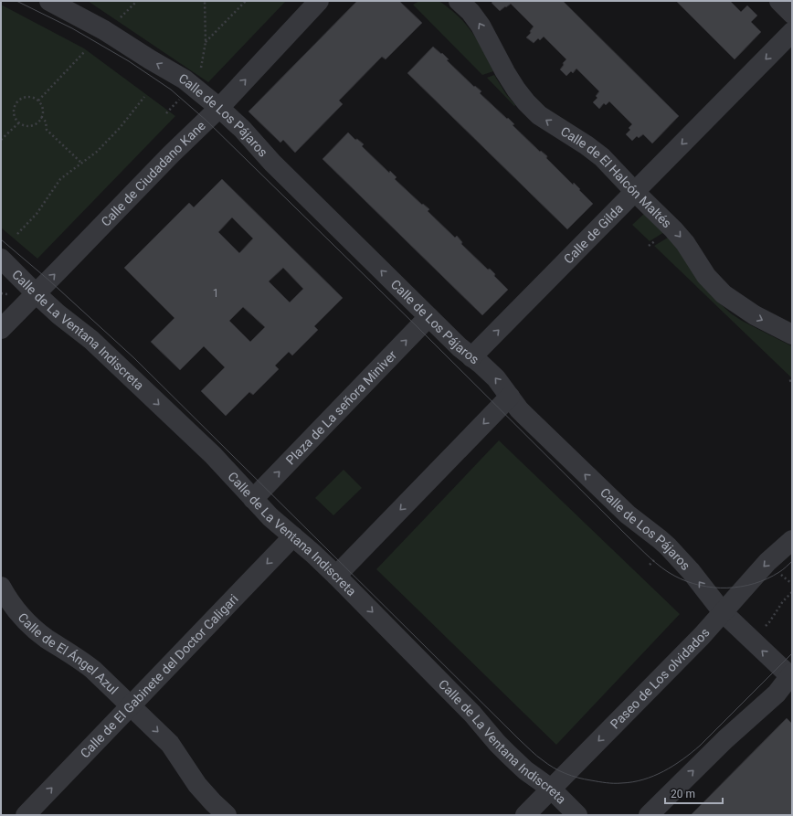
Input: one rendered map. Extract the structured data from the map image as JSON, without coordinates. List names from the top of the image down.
{
  "streets": {
    "street": [
      "Calle de Los Pájaros",
      "Calle de Ciudadano Kane",
      "Calle de El Halcón Maltés",
      "Calle de Gilda",
      "Calle de La Ventana Indiscreta",
      "Plaza de La señora Miniver",
      "Calle de El Ángel Azul",
      "Calle de El Gabinete del Doctor Caligari",
      "Paseo de Los olvidados"
    ]
  },
  "crossings": [
    ["Calle de Los Pájaros", "Calle de Ciudadano Kane"],
    ["Calle de Los Pájaros", "Calle de Gilda"],
    ["Calle de Los Pájaros", "Plaza de La señora Miniver"],
    ["Calle de Los Pájaros", "Paseo de Los olvidados"],
    ["Calle de Ciudadano Kane", "Calle de La Ventana Indiscreta"],
    ["Calle de El Halcón Maltés", "Calle de Gilda"],
    ["Calle de La Ventana Indiscreta", "Plaza de La señora Miniver"],
    ["Calle de La Ventana Indiscreta", "Calle de El Gabinete del Doctor Caligari"],
    ["Calle de La Ventana Indiscreta", "Paseo de Los olvidados"],
    ["Calle de El Ángel Azul", "Calle de El Gabinete del Doctor Caligari"]
  ],
  "one_way": [
    "Calle de Los Pájaros",
    "Calle de Ciudadano Kane",
    "Calle de La Ventana Indiscreta",
    "Calle de El Ángel Azul"
  ],
  "house_numbers": ["1"],
  "scale_bar": "20 m"
}
